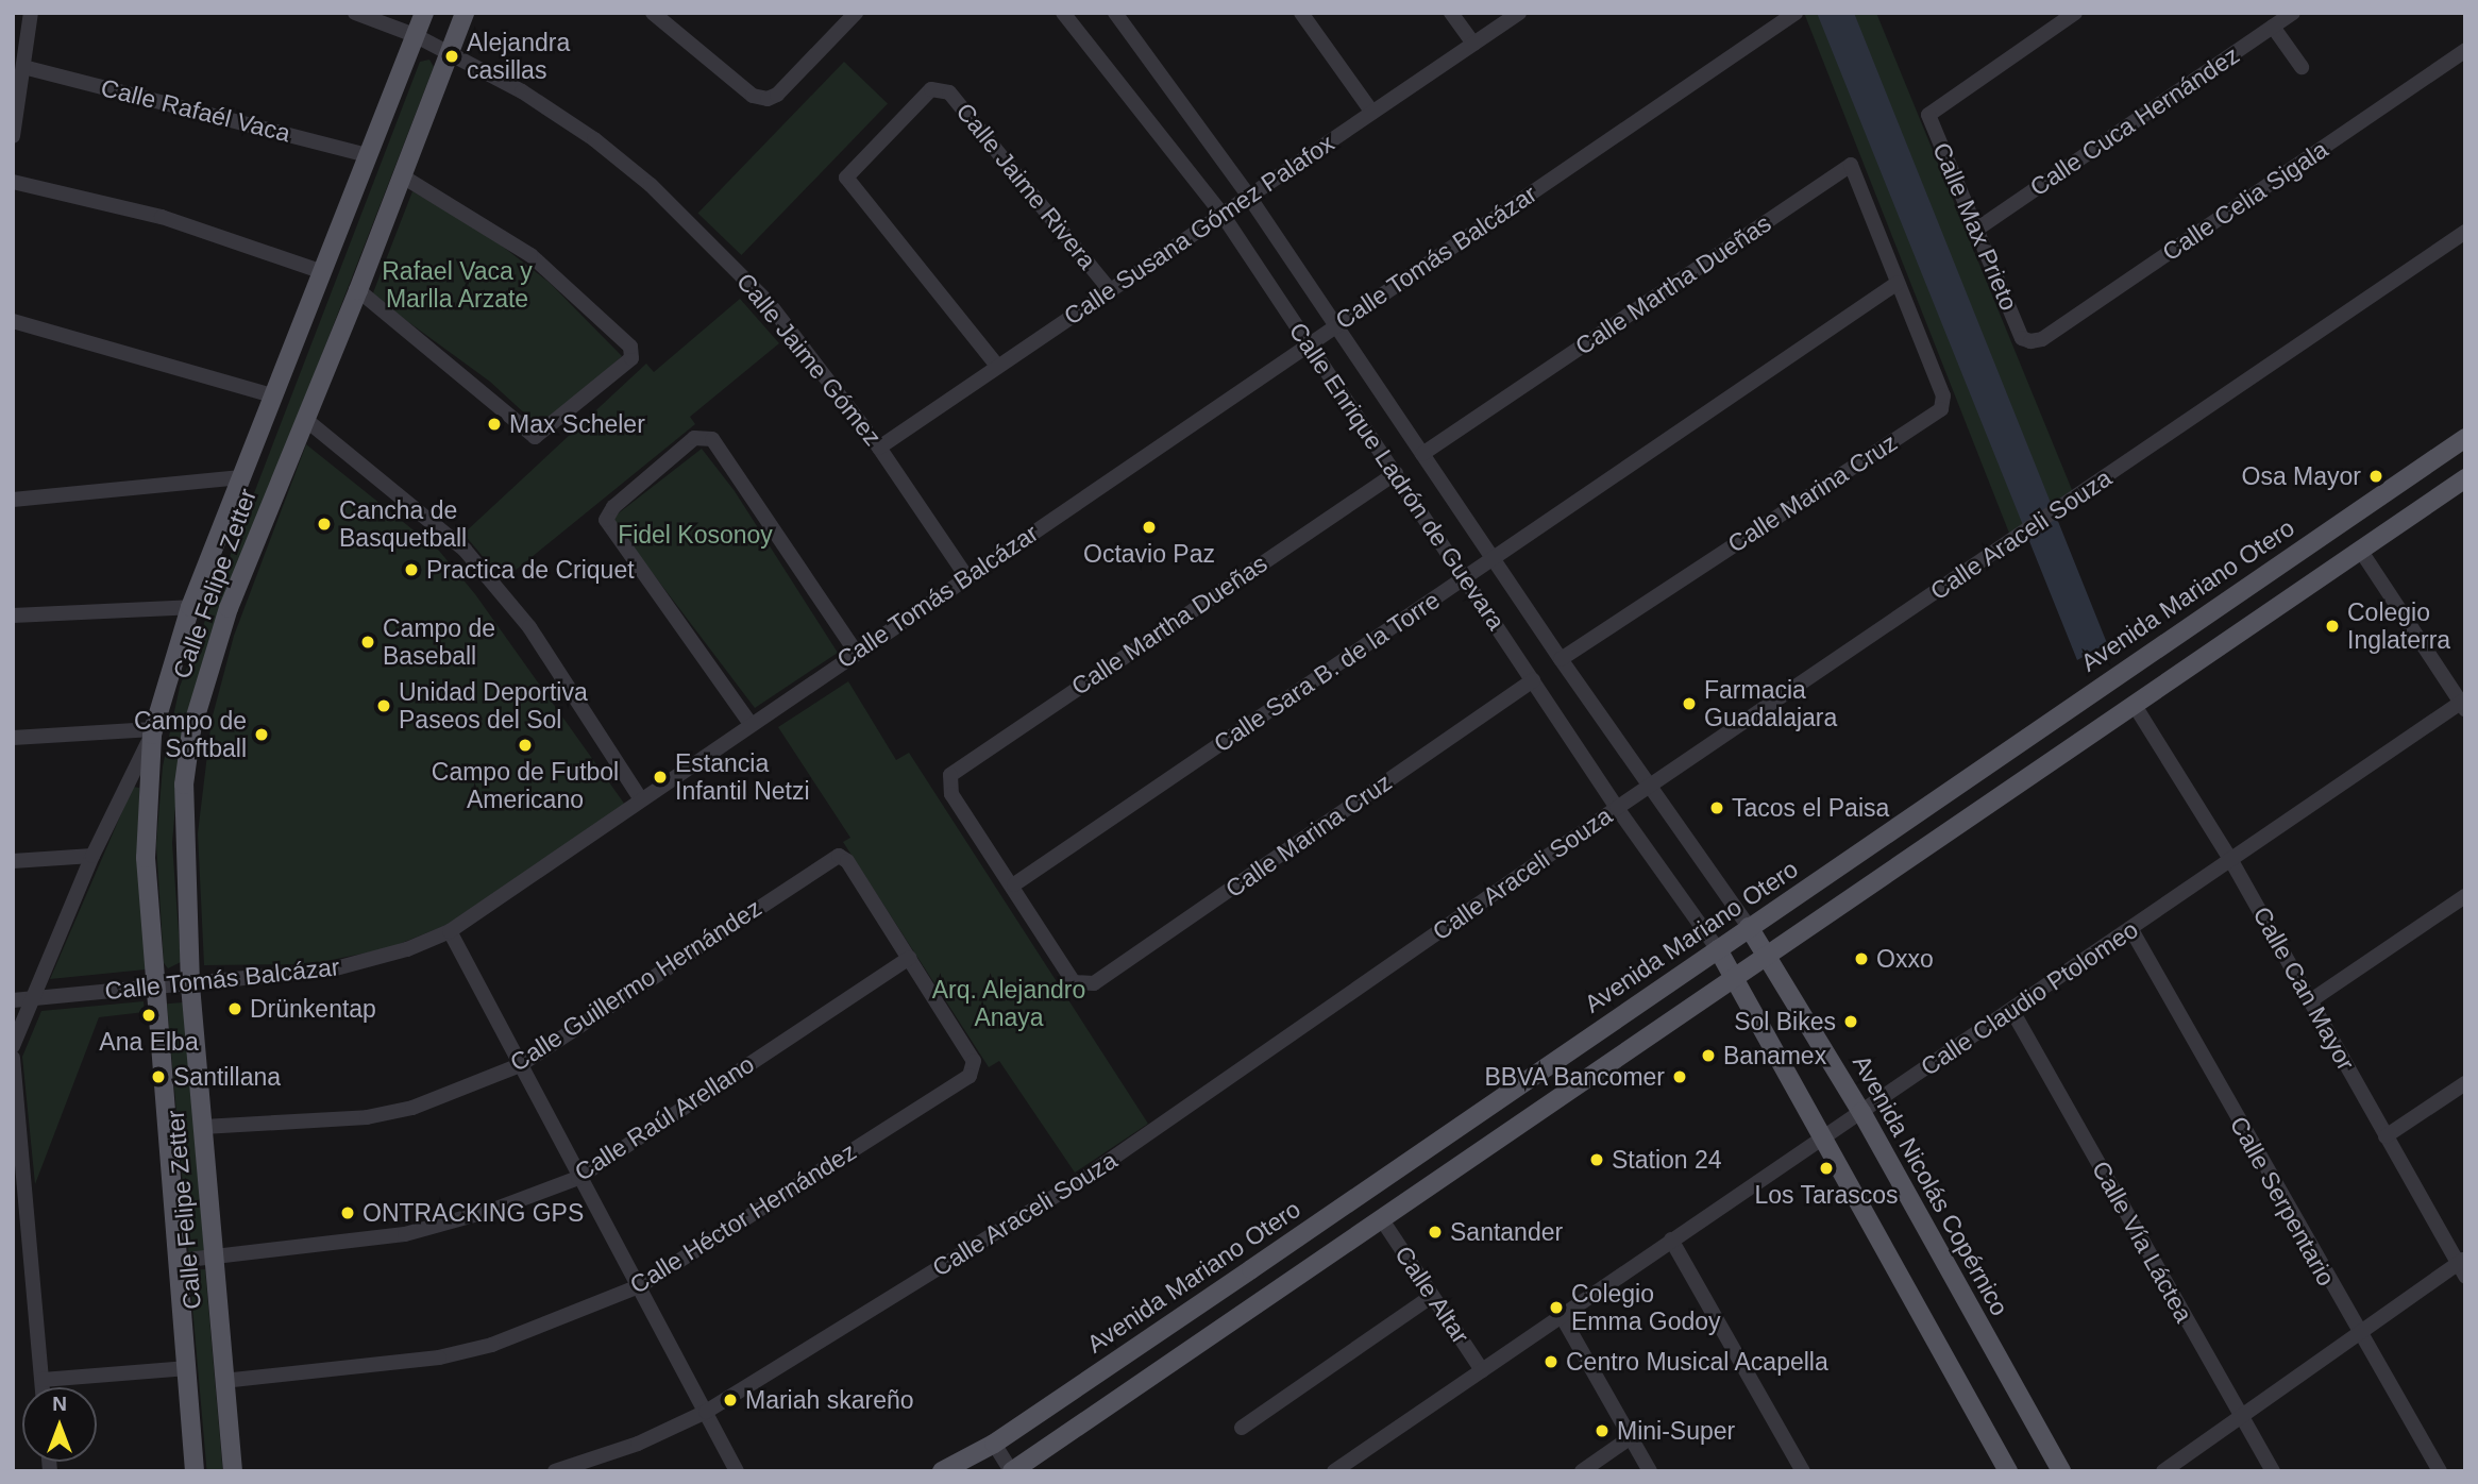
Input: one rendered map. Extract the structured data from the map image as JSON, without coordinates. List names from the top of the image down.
{
  "streets": {
    "main road": ["Calle Felipe Zetter", "Avenida Mariano Otero", "Avenida Nicolás Copérnico"],
    "street": [
      "Calle Rafaél Vaca",
      "Calle Cuca Hernández",
      "Calle Jaime Rivera",
      "Calle Celia Sigala",
      "Calle Max Prieto",
      "Calle Susana Gómez Palafox",
      "Calle Tomás Balcázar",
      "Calle Martha Dueñas",
      "Calle Jaime Gómez",
      "Calle Enrique Ladrón de Guevara",
      "Calle Marina Cruz",
      "Calle Araceli Souza",
      "Calle Sara B. de la Torre",
      "Calle Guillermo Hernández",
      "Calle Can Mayor",
      "Calle Claudio Ptolomeo",
      "Calle Raúl Arellano",
      "Calle Serpentario",
      "Calle Héctor Hernández",
      "Calle Vía Láctea",
      "Calle Altar"
    ]
  },
  "crossings": [
    ["Calle Rafaél Vaca", "Calle Felipe Zetter"],
    ["Calle Cuca Hernández", "Calle Max Prieto"],
    ["Calle Jaime Rivera", "Calle Susana Gómez Palafox"],
    ["Calle Celia Sigala", "Calle Max Prieto"],
    ["Calle Susana Gómez Palafox", "Calle Jaime Gómez"],
    ["Calle Susana Gómez Palafox", "Calle Enrique Ladrón de Guevara"],
    ["Calle Tomás Balcázar", "Calle Jaime Gómez"],
    ["Calle Tomás Balcázar", "Calle Enrique Ladrón de Guevara"],
    ["Calle Tomás Balcázar", "Calle Felipe Zetter"],
    ["Calle Martha Dueñas", "Calle Enrique Ladrón de Guevara"],
    ["Calle Martha Dueñas", "Calle Marina Cruz"],
    ["Calle Martha Dueñas", "Calle Sara B. de la Torre"],
    ["Calle Jaime Gómez", "Calle Felipe Zetter"],
    ["Calle Enrique Ladrón de Guevara", "Calle Marina Cruz"],
    ["Calle Enrique Ladrón de Guevara", "Calle Araceli Souza"],
    ["Calle Enrique Ladrón de Guevara", "Avenida Mariano Otero"],
    ["Calle Enrique Ladrón de Guevara", "Calle Sara B. de la Torre"],
    ["Calle Enrique Ladrón de Guevara", "Avenida Nicolás Copérnico"],
    ["Calle Marina Cruz", "Calle Sara B. de la Torre"],
    ["Calle Felipe Zetter", "Calle Guillermo Hernández"],
    ["Calle Felipe Zetter", "Calle Raúl Arellano"],
    ["Calle Felipe Zetter", "Calle Héctor Hernández"],
    ["Avenida Mariano Otero", "Avenida Nicolás Copérnico"],
    ["Calle Guillermo Hernández", "Calle Raúl Arellano"],
    ["Calle Guillermo Hernández", "Calle Héctor Hernández"],
    ["Calle Can Mayor", "Calle Claudio Ptolomeo"],
    ["Calle Claudio Ptolomeo", "Avenida Nicolás Copérnico"],
    ["Calle Claudio Ptolomeo", "Calle Serpentario"],
    ["Calle Claudio Ptolomeo", "Calle Vía Láctea"],
    ["Calle Claudio Ptolomeo", "Calle Altar"],
    ["Calle Raúl Arellano", "Calle Héctor Hernández"]
  ],
  "parks": ["Rafael Vaca y Marlla Arzate", "Fidel Kosonoy", "Arq. Alejandro Anaya"],
  "places": [
    "Alejandra casillas",
    "Max Scheler",
    "Osa Mayor",
    "Cancha de Basquetball",
    "Octavio Paz",
    "Practica de Criquet",
    "Colegio Inglaterra",
    "Campo de Baseball",
    "Farmacia Guadalajara",
    "Unidad Deportiva Paseos del Sol",
    "Campo de Softball",
    "Campo de Futbol Americano",
    "Estancia Infantil Netzi",
    "Tacos el Paisa",
    "Oxxo",
    "Drünkentap",
    "Ana Elba",
    "Sol Bikes",
    "Banamex",
    "Santillana",
    "BBVA Bancomer",
    "Station 24",
    "Los Tarascos",
    "ONTRACKING GPS",
    "Santander",
    "Colegio Emma Godoy",
    "Centro Musical Acapella",
    "Mariah skareño",
    "Mini-Super"
  ],
  "north": "top"
}
